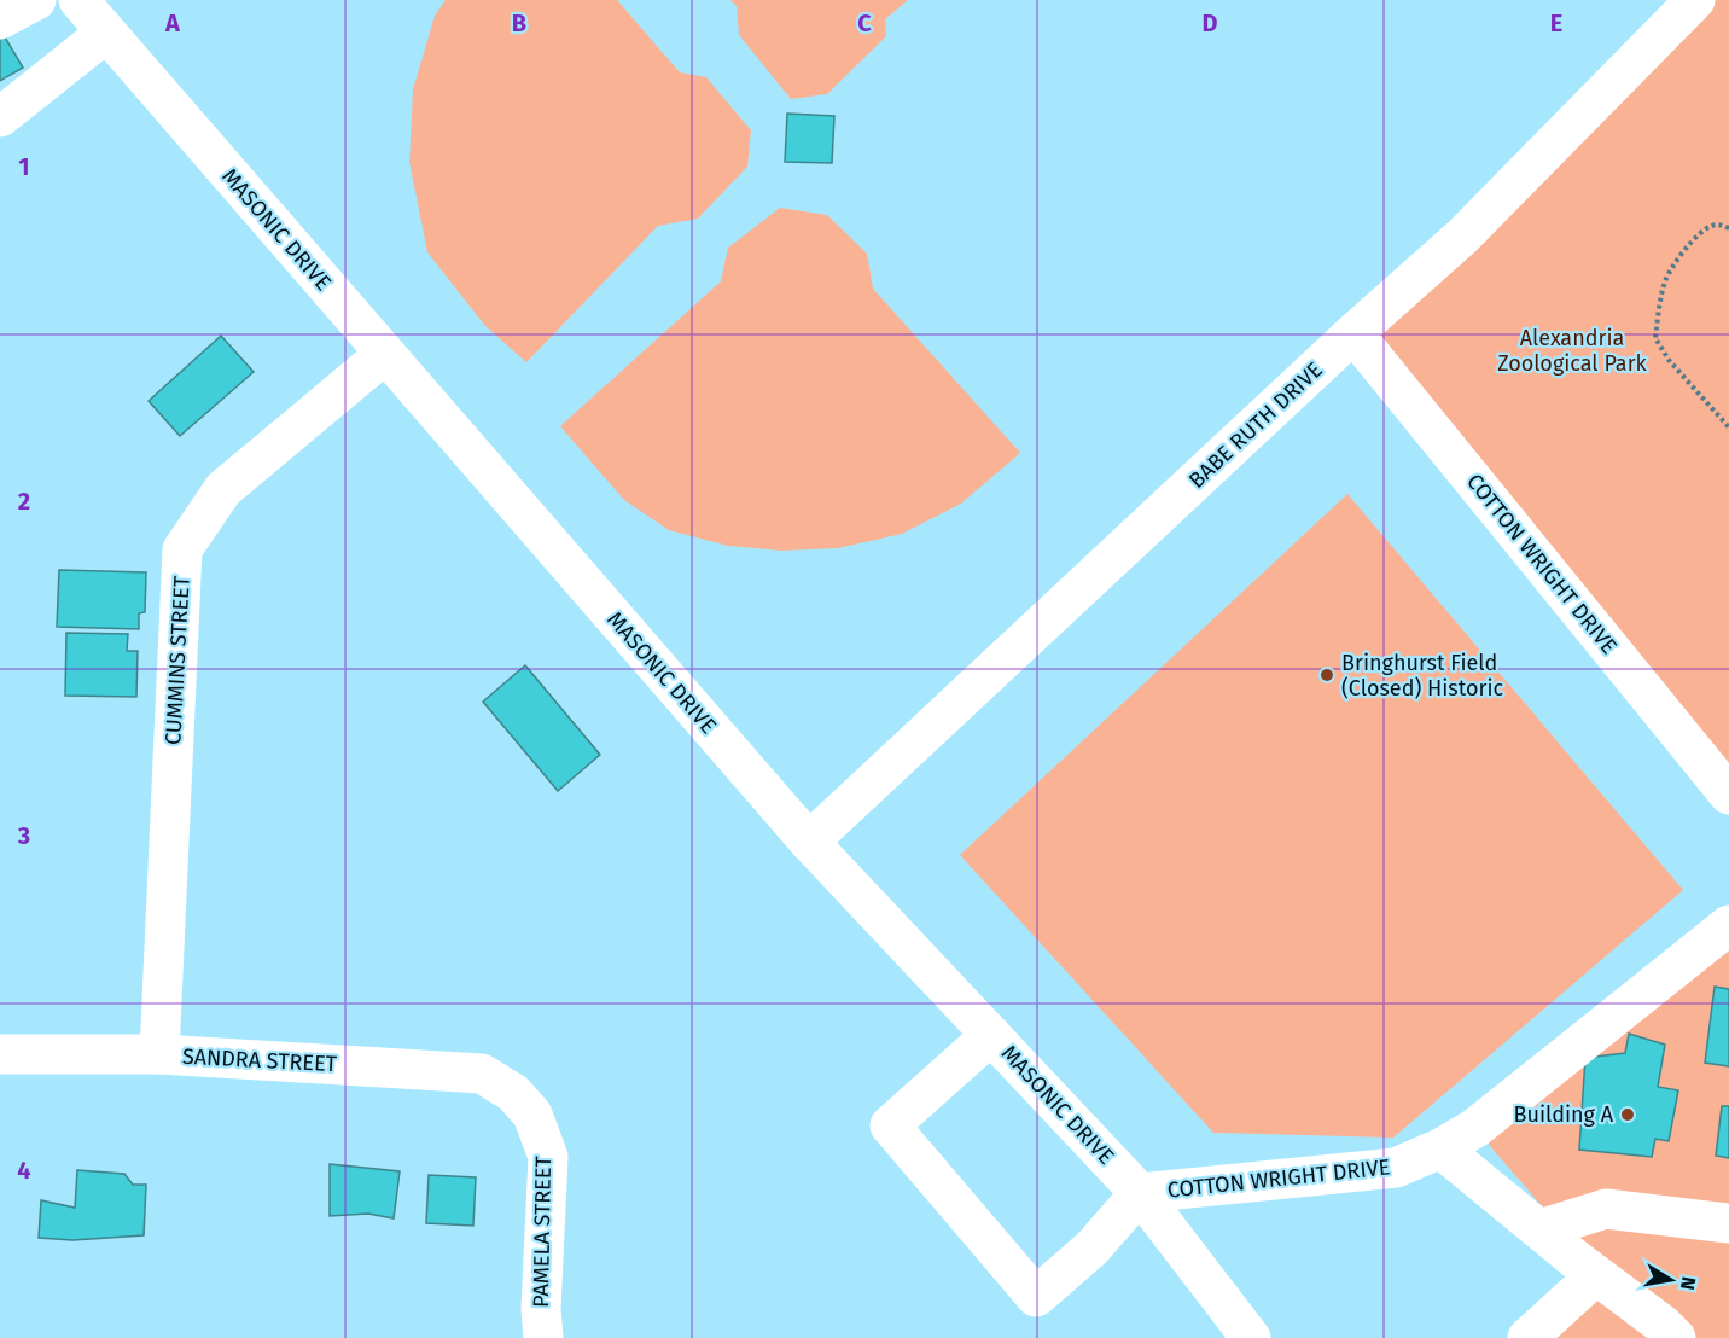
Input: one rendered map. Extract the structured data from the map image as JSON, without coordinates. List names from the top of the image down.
{
  "streets": {
    "street": [
      "MASONIC DRIVE",
      "BABE RUTH DRIVE",
      "COTTON WRIGHT DRIVE",
      "CUMMINS STREET",
      "SANDRA STREET",
      "PAMELA STREET"
    ]
  },
  "crossings": [
    ["MASONIC DRIVE", "BABE RUTH DRIVE"],
    ["MASONIC DRIVE", "COTTON WRIGHT DRIVE"],
    ["MASONIC DRIVE", "CUMMINS STREET"],
    ["BABE RUTH DRIVE", "COTTON WRIGHT DRIVE"],
    ["CUMMINS STREET", "SANDRA STREET"],
    ["SANDRA STREET", "PAMELA STREET"]
  ],
  "parks": ["Alexandria Zoological Park"],
  "places": ["Bringhurst Field (Closed) Historic", "Building A"],
  "north": "right",
  "grid": {
    "columns": [
      "A",
      "B",
      "C",
      "D",
      "E"
    ],
    "rows": [
      "1",
      "2",
      "3",
      "4"
    ]
  }
}
